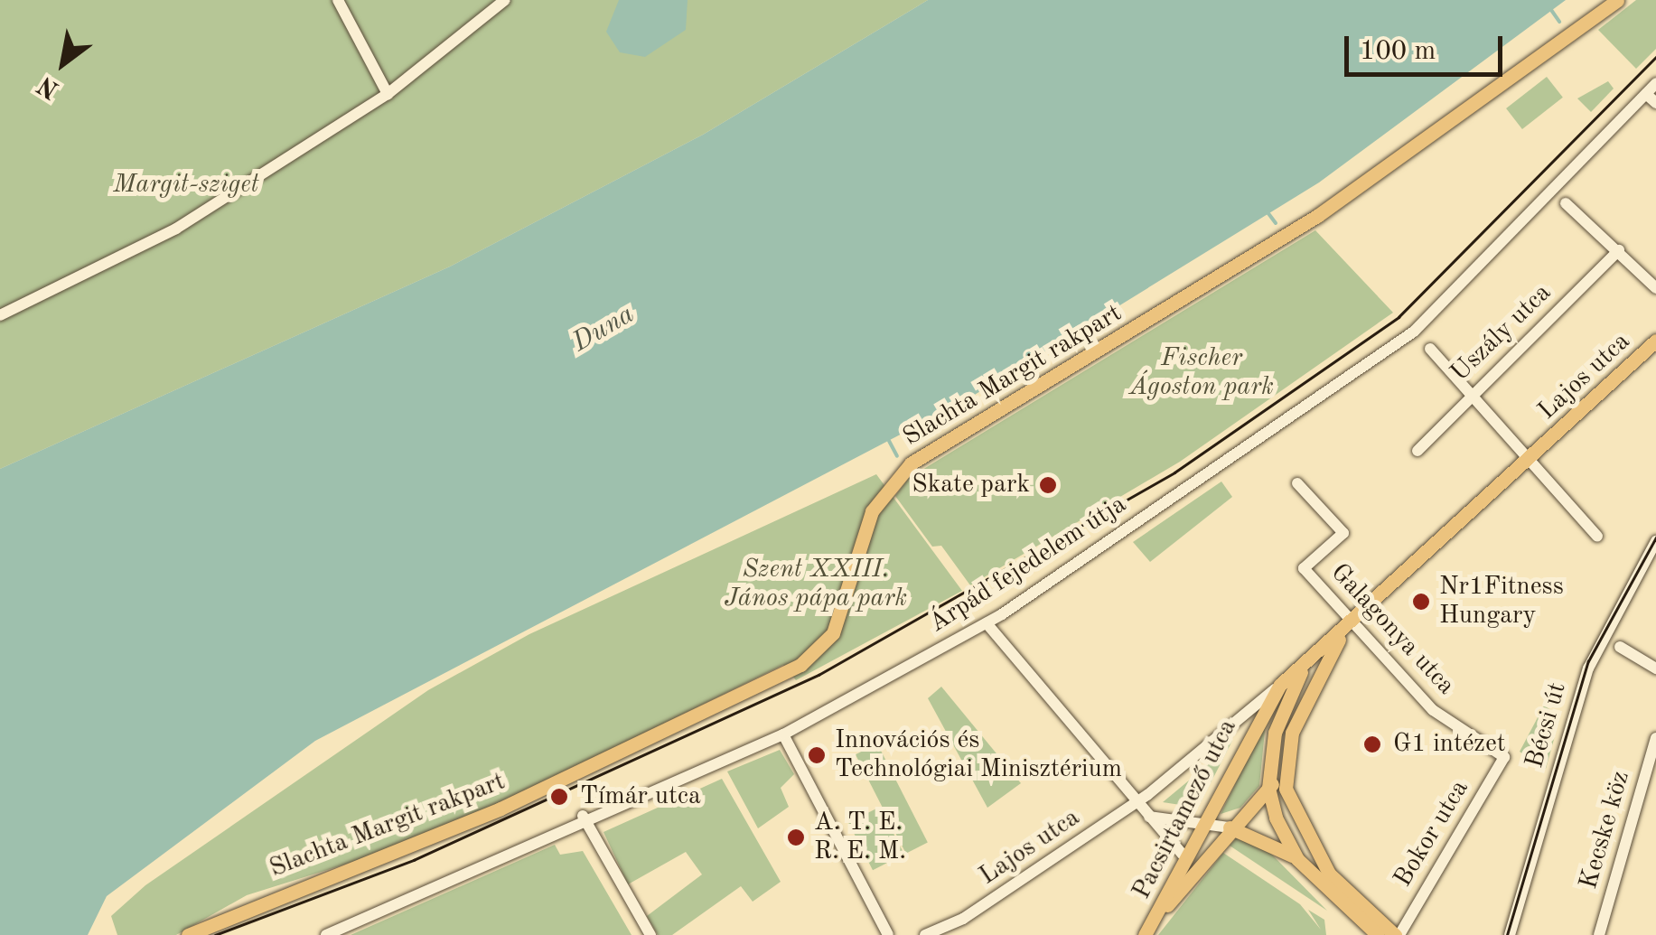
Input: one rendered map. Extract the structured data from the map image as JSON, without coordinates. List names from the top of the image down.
{
  "streets": {
    "main road": ["Slachta Margit rakpart", "Lajos utca", "Pacsirtamező utca"],
    "street": [
      "Uszály utca",
      "Árpád fejedelem útja",
      "Galagonya utca",
      "Bécsi út",
      "Kecske köz",
      "Bokor utca"
    ]
  },
  "crossings": [
    ["Lajos utca", "Galagonya utca"],
    ["Lajos utca", "Pacsirtamező utca"],
    ["Galagonya utca", "Bokor utca"]
  ],
  "water": ["Duna"],
  "parks": ["Margit-sziget", "Fischer Ágoston park", "Szent XXIII. János pápa park"],
  "places": [
    "Skate park",
    "Nr1Fitness Hungary",
    "G1 intézet",
    "Innovációs és Technológiai Minisztérium",
    "Tímár utca",
    "A. T. E. R. E. M."
  ],
  "scale_bar": "100 m",
  "north": "bottom left"
}
